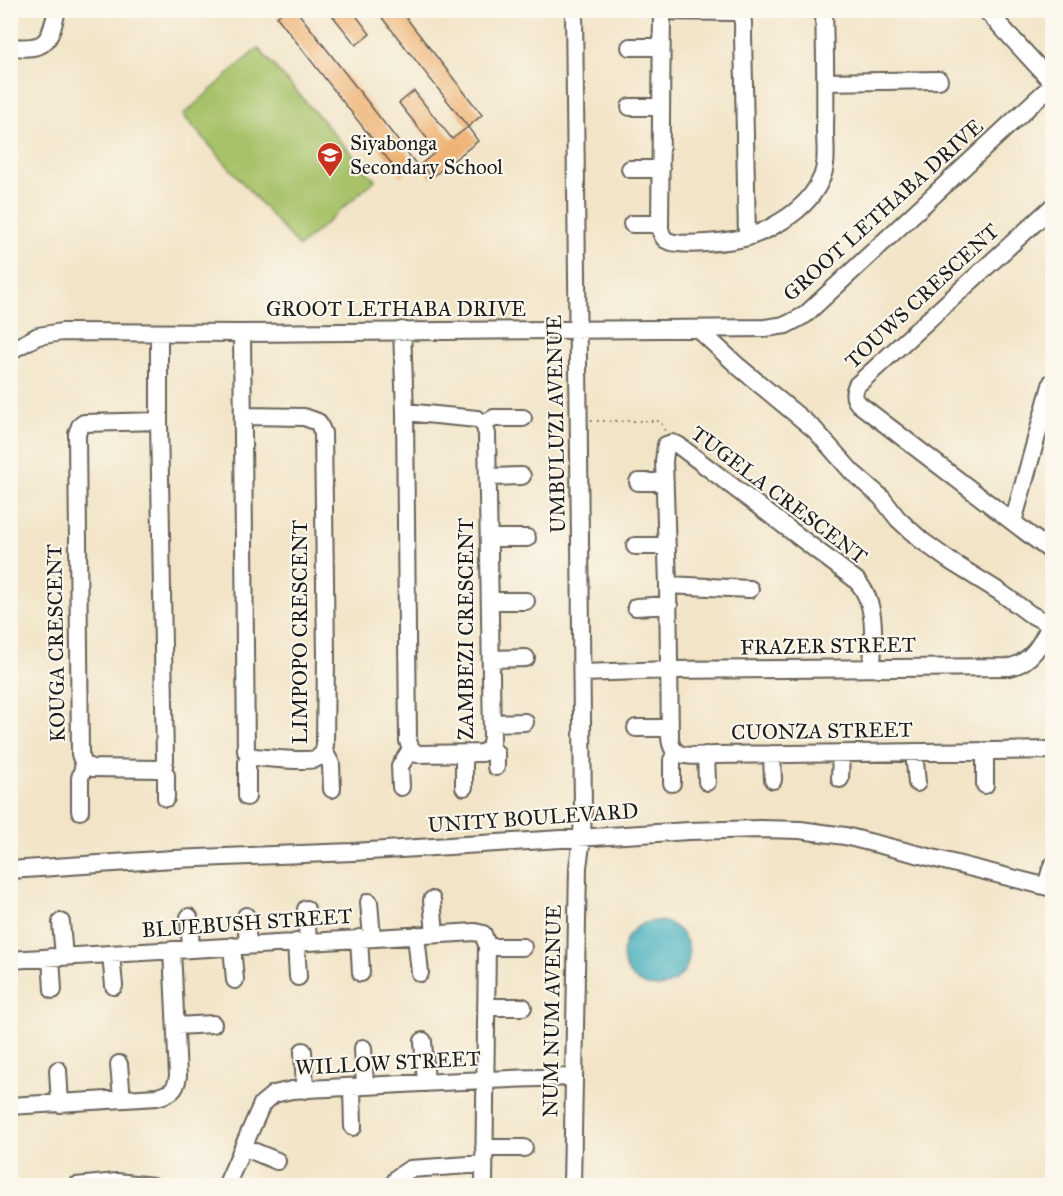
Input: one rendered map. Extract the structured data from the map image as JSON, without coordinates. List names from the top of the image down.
{
  "streets": {
    "street": [
      "GROOT LETHABA DRIVE",
      "TOUWS CRESCENT",
      "UMBULUZI AVENUE",
      "TUGELA CRESCENT",
      "ZAMBEZI CRESCENT",
      "LIMPOPO CRESCENT",
      "KOUGA CRESCENT",
      "FRAZER STREET",
      "CUONZA STREET",
      "UNITY BOULEVARD",
      "BLUEBUSH STREET",
      "NUM NUM AVENUE",
      "WILLOW STREET"
    ]
  },
  "crossings": [
    ["GROOT LETHABA DRIVE", "UMBULUZI AVENUE"],
    ["UMBULUZI AVENUE", "FRAZER STREET"],
    ["UMBULUZI AVENUE", "UNITY BOULEVARD"],
    ["UMBULUZI AVENUE", "NUM NUM AVENUE"],
    ["TUGELA CRESCENT", "FRAZER STREET"],
    ["UNITY BOULEVARD", "NUM NUM AVENUE"],
    ["NUM NUM AVENUE", "WILLOW STREET"]
  ],
  "places": {
    "school or university": ["Siyabonga Secondary School"]
  }
}
